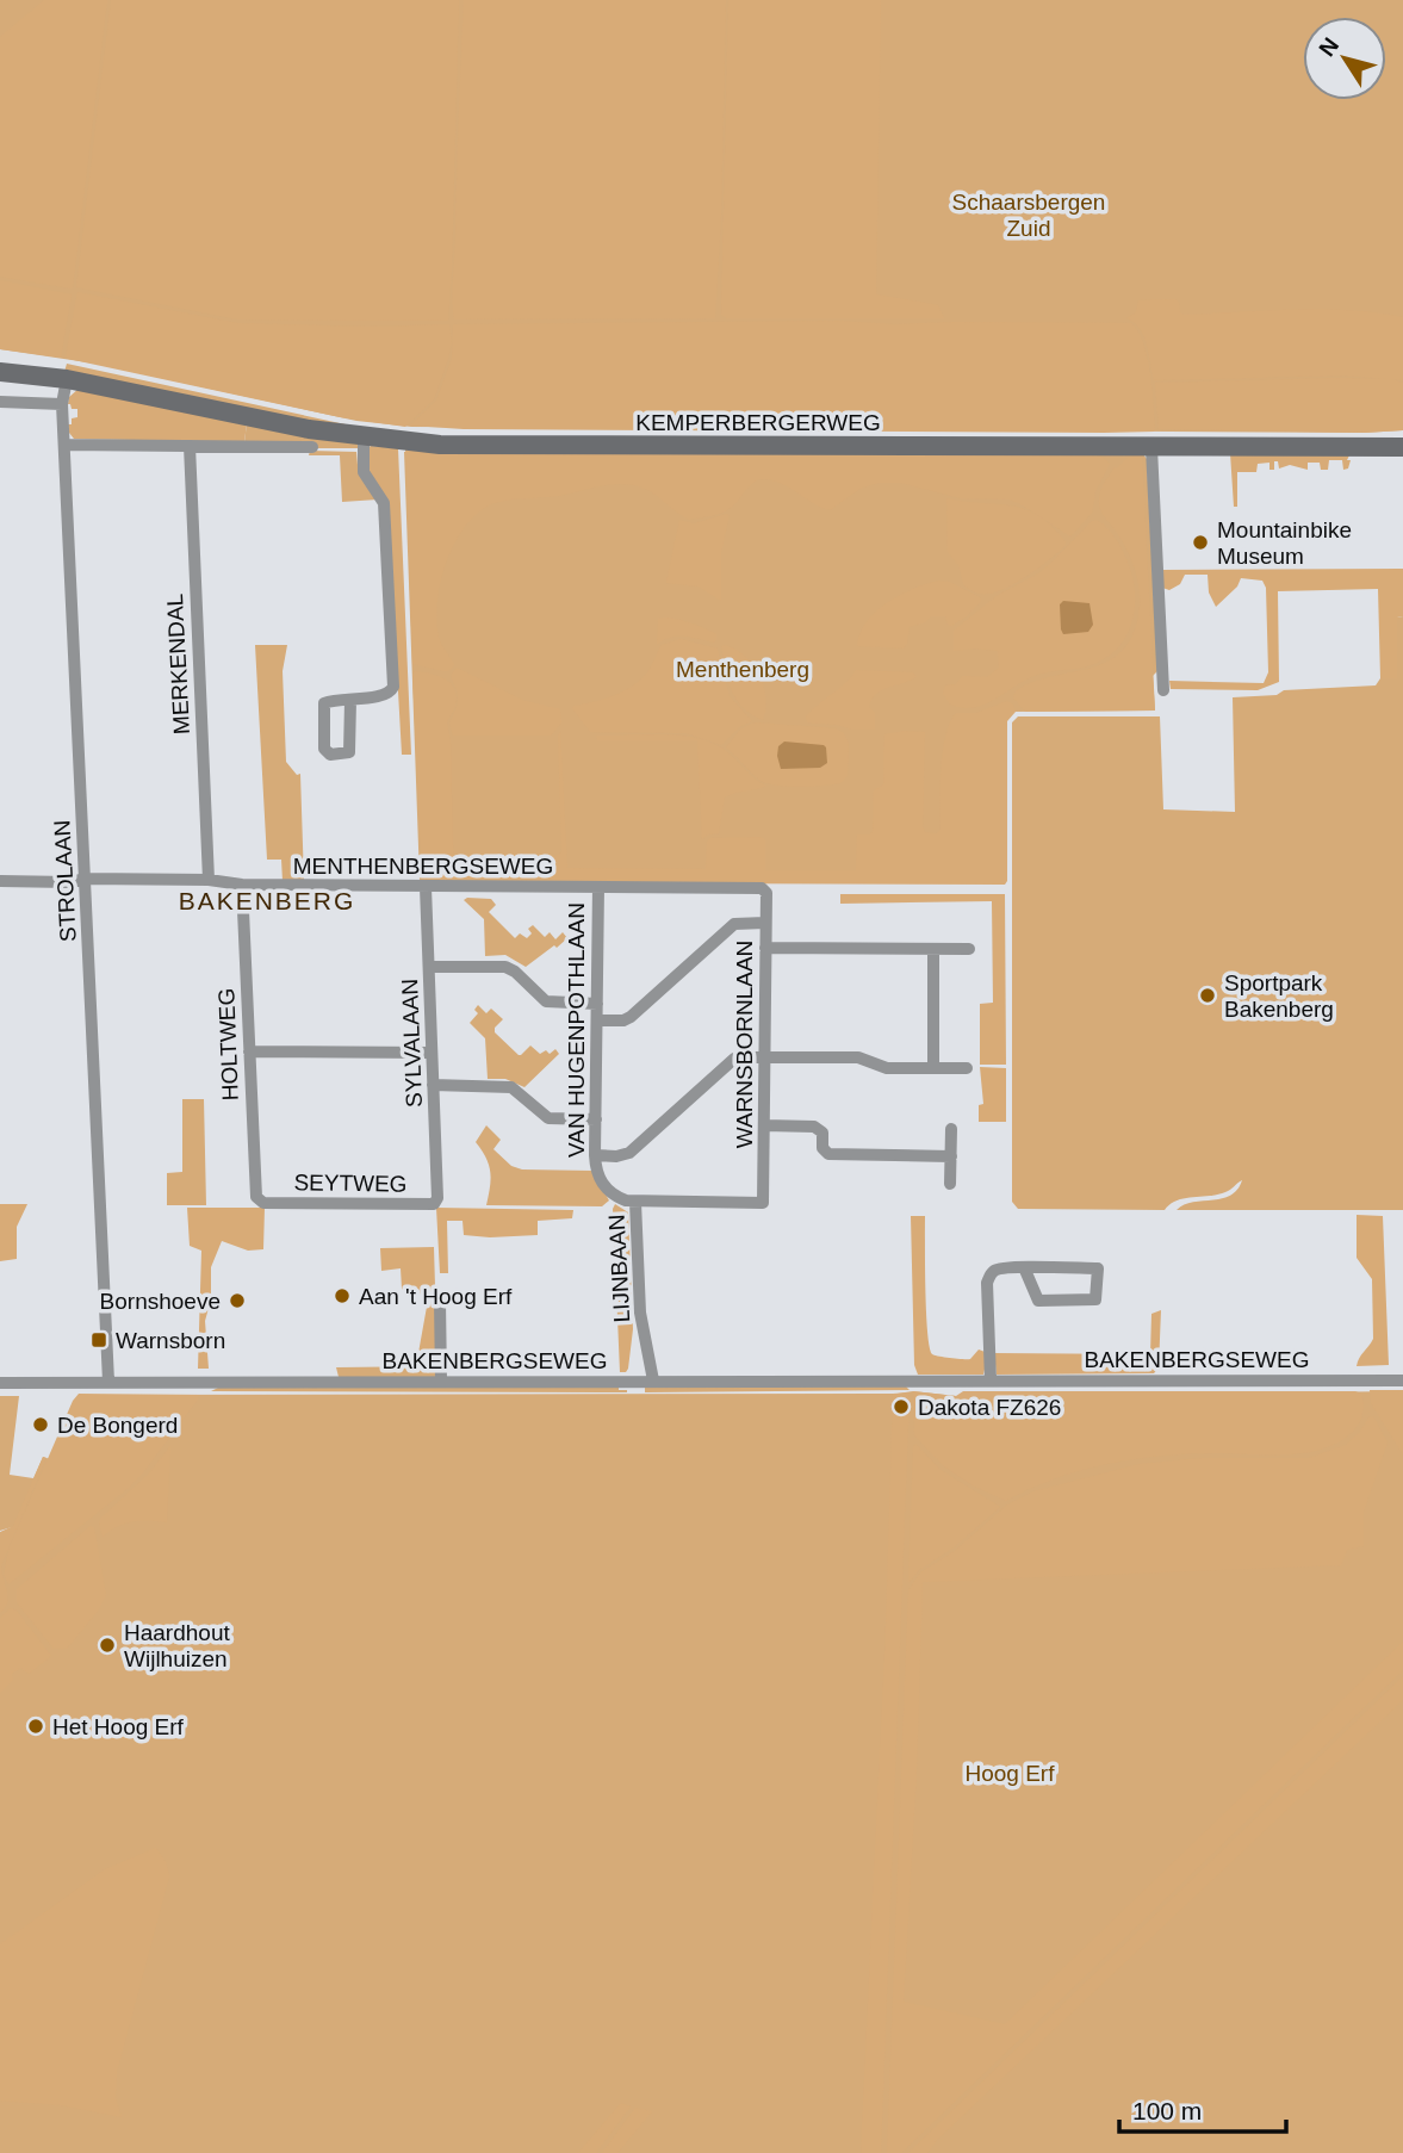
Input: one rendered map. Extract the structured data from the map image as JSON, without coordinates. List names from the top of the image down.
{
  "streets": {
    "main road": ["KEMPERBERGERWEG"],
    "street": [
      "MERKENDAL",
      "MENTHENBERGSEWEG",
      "STROLAAN",
      "VAN HUGENPOTHLAAN",
      "SYLVALAAN",
      "HOLTWEG",
      "WARNSBORNLAAN",
      "SEYTWEG",
      "LIJNBAAN",
      "BAKENBERGSEWEG"
    ]
  },
  "crossings": [
    ["KEMPERBERGERWEG", "STROLAAN"],
    ["MERKENDAL", "MENTHENBERGSEWEG"],
    ["MENTHENBERGSEWEG", "STROLAAN"],
    ["MENTHENBERGSEWEG", "VAN HUGENPOTHLAAN"],
    ["MENTHENBERGSEWEG", "SYLVALAAN"],
    ["MENTHENBERGSEWEG", "HOLTWEG"],
    ["MENTHENBERGSEWEG", "WARNSBORNLAAN"],
    ["STROLAAN", "BAKENBERGSEWEG"],
    ["VAN HUGENPOTHLAAN", "WARNSBORNLAAN"],
    ["VAN HUGENPOTHLAAN", "LIJNBAAN"],
    ["SYLVALAAN", "SEYTWEG"],
    ["HOLTWEG", "SEYTWEG"],
    ["WARNSBORNLAAN", "LIJNBAAN"],
    ["LIJNBAAN", "BAKENBERGSEWEG"]
  ],
  "districts": ["BAKENBERG"],
  "parks": ["Schaarsbergen Zuid", "Menthenberg", "Hoog Erf"],
  "places": {
    "other": [
      "Mountainbike Museum",
      "Sportpark Bakenberg",
      "Aan 't Hoog Erf",
      "Bornshoeve",
      "Dakota FZ626",
      "De Bongerd",
      "Haardhout Wijlhuizen",
      "Het Hoog Erf"
    ],
    "transit": ["Warnsborn"]
  },
  "scale_bar": "100 m",
  "north": "top left"
}
